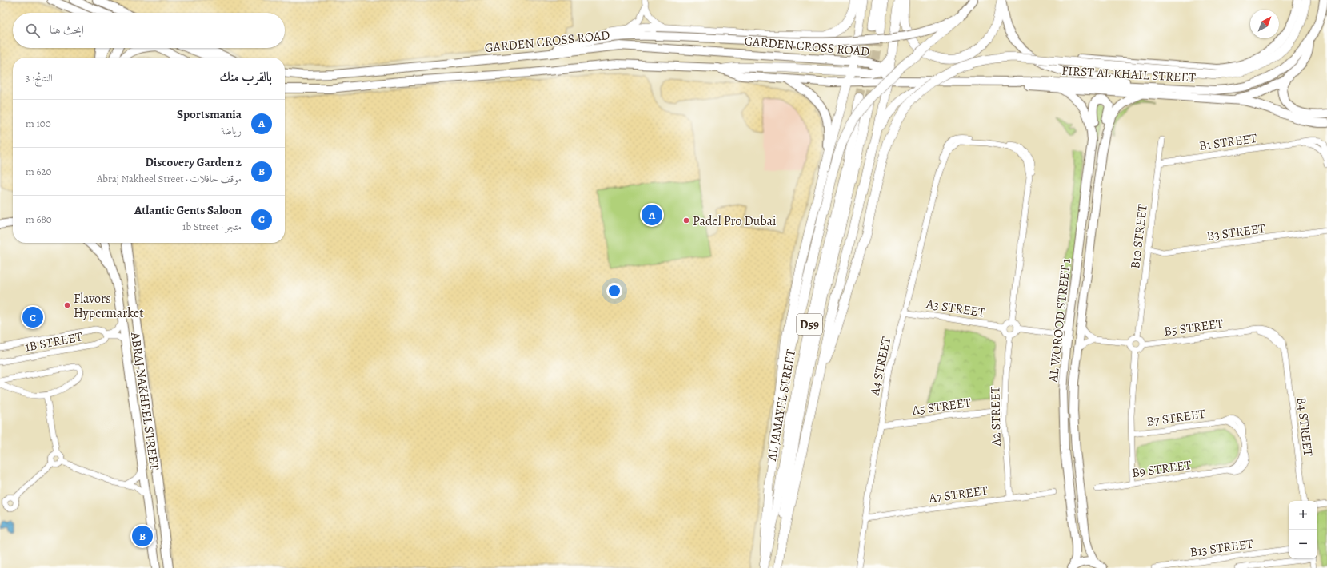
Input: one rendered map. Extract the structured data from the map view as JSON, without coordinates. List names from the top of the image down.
{
  "streets": {
    "main road": [
      "GARDEN CROSS ROAD",
      "FIRST AL KHAIL STREET",
      "AL WOROOD STREET 1",
      "D59",
      "ABRAJ NAKHEEL STREET",
      "AL JAMAYEL STREET"
    ],
    "street": [
      "B1 STREET",
      "B3 STREET",
      "B10 STREET",
      "A3 STREET",
      "B5 STREET",
      "1B STREET",
      "A4 STREET",
      "A5 STREET",
      "A2 STREET",
      "B7 STREET",
      "B4 STREET",
      "B9 STREET",
      "A7 STREET",
      "B13 STREET"
    ]
  },
  "crossings": [
    ["GARDEN CROSS ROAD", "FIRST AL KHAIL STREET"],
    ["B1 STREET", "B10 STREET"],
    ["B3 STREET", "B10 STREET"],
    ["B10 STREET", "B5 STREET"],
    ["A3 STREET", "A4 STREET"],
    ["A3 STREET", "A2 STREET"],
    ["B5 STREET", "B4 STREET"],
    ["1B STREET", "ABRAJ NAKHEEL STREET"],
    ["A4 STREET", "A5 STREET"],
    ["A4 STREET", "A2 STREET"],
    ["A4 STREET", "A7 STREET"],
    ["A5 STREET", "A2 STREET"],
    ["A2 STREET", "A7 STREET"],
    ["B7 STREET", "B9 STREET"]
  ],
  "places": ["Padel Pro Dubai", "Flavors Hypermarket"],
  "north": "top right",
  "page": {
    "search": "ابحث هنا",
    "heading": ["بالقرب منك", "النتائج: 3"],
    "list": [
      {
        "mark": "A",
        "name": "Sportsmania",
        "note": "رياضة",
        "value": "100 m"
      },
      {
        "mark": "B",
        "name": "Discovery Garden 2",
        "note": "موقف حافلات · Abraj Nakheel Street",
        "value": "620 m"
      },
      {
        "mark": "C",
        "name": "Atlantic Gents Saloon",
        "note": "متجر · 1b Street",
        "value": "680 m"
      }
    ],
    "pins": ["A", "C", "B"],
    "map_buttons": ["+", "−"]
  }
}
